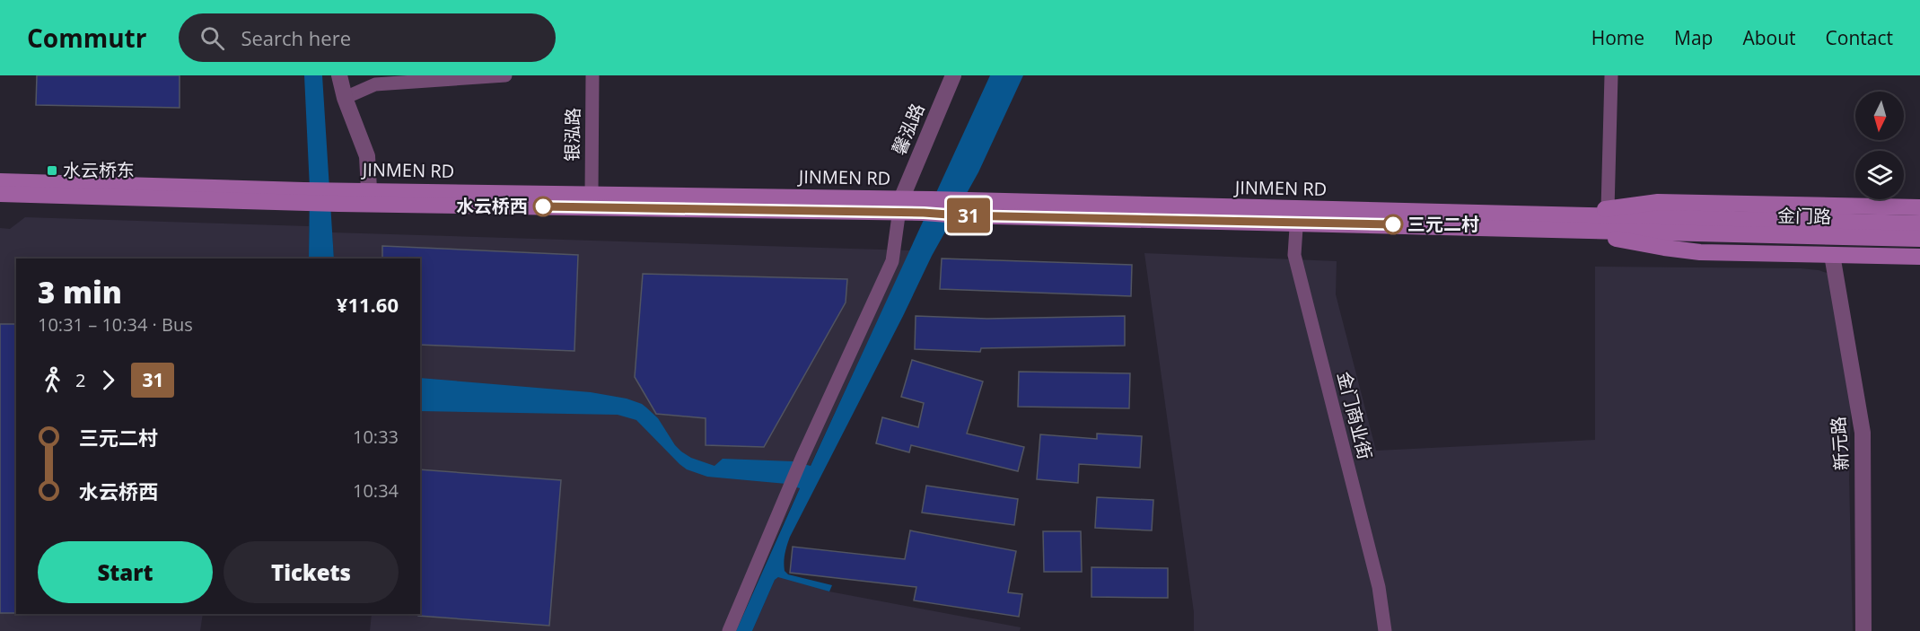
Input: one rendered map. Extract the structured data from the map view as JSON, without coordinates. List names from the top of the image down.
{
  "streets": {
    "main road": ["JINMEN RD", "金门路"],
    "street": [
      "馨泓路",
      "银泓路",
      "金门商业街",
      "新元路"
    ]
  },
  "crossings": [
    ["馨泓路", "JINMEN RD"],
    ["银泓路", "JINMEN RD"],
    ["JINMEN RD", "金门路"],
    ["JINMEN RD", "金门商业街"]
  ],
  "places": {
    "transit": ["水云桥东"],
    "other": ["水云桥西", "三元二村"]
  },
  "lines": ["bus line 31"],
  "north": "bottom",
  "page": {
    "header": "Commutr",
    "search": "Search here",
    "nav": [
      "Home",
      "Map",
      "About",
      "Contact"
    ],
    "on_map": "31",
    "heading": ["3 min", "10:31 – 10:34 · Bus", "¥11.60"],
    "legs": ["2", "31"],
    "list": [
      {
        "name": "三元二村",
        "value": "10:33"
      },
      {
        "name": "水云桥西",
        "value": "10:34"
      }
    ],
    "buttons": ["Start", "Tickets"]
  }
}
